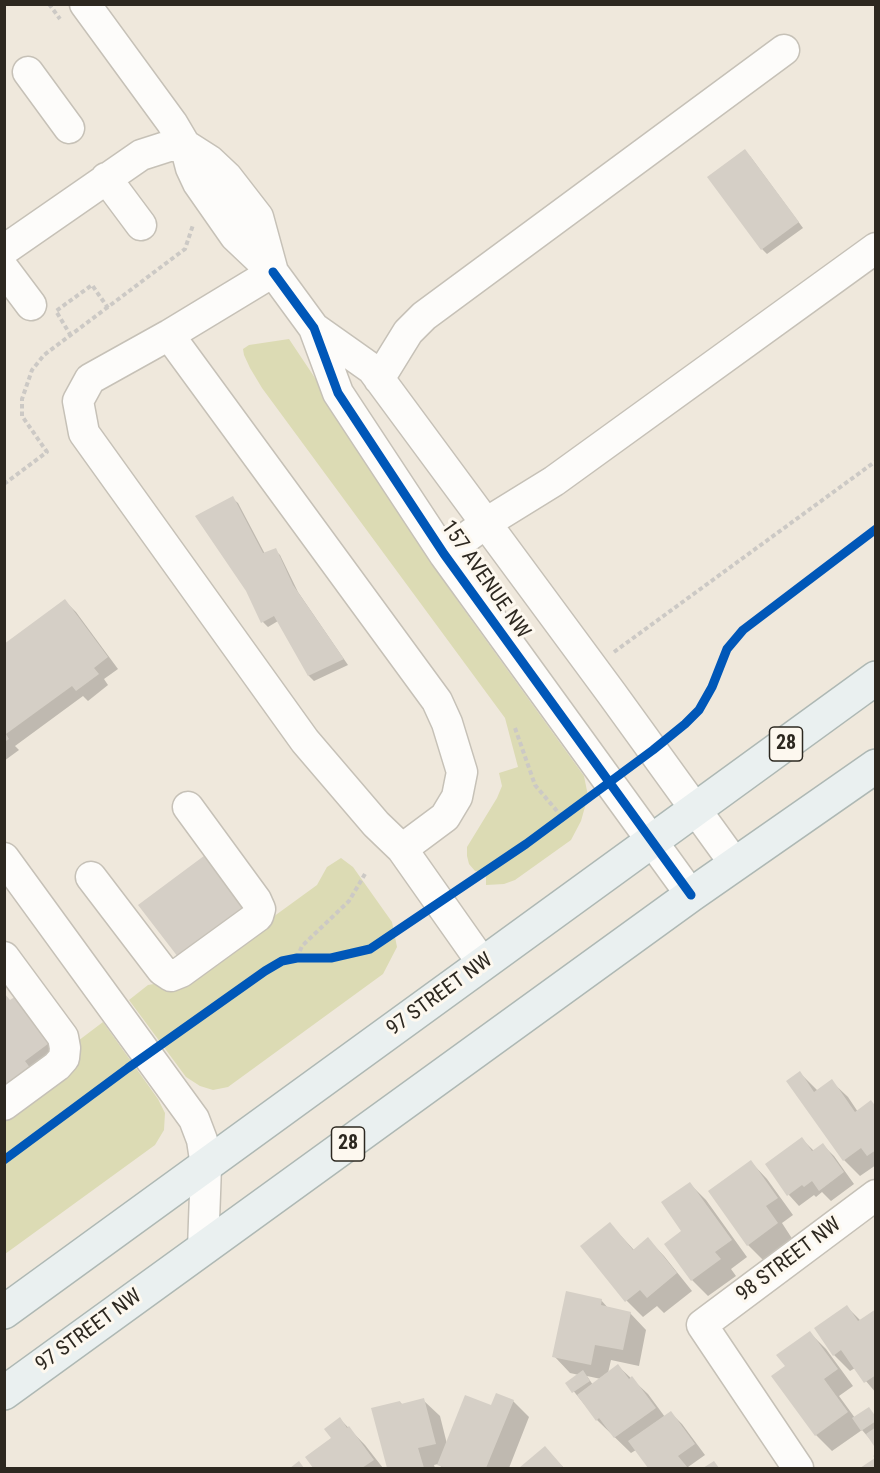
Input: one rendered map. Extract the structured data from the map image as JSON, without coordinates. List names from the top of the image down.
{
  "streets": {
    "main road": ["28", "97 STREET NW"],
    "street": ["157 AVENUE NW", "98 STREET NW"]
  },
  "crossings": [
    ["157 AVENUE NW", "97 STREET NW"]
  ]
}
